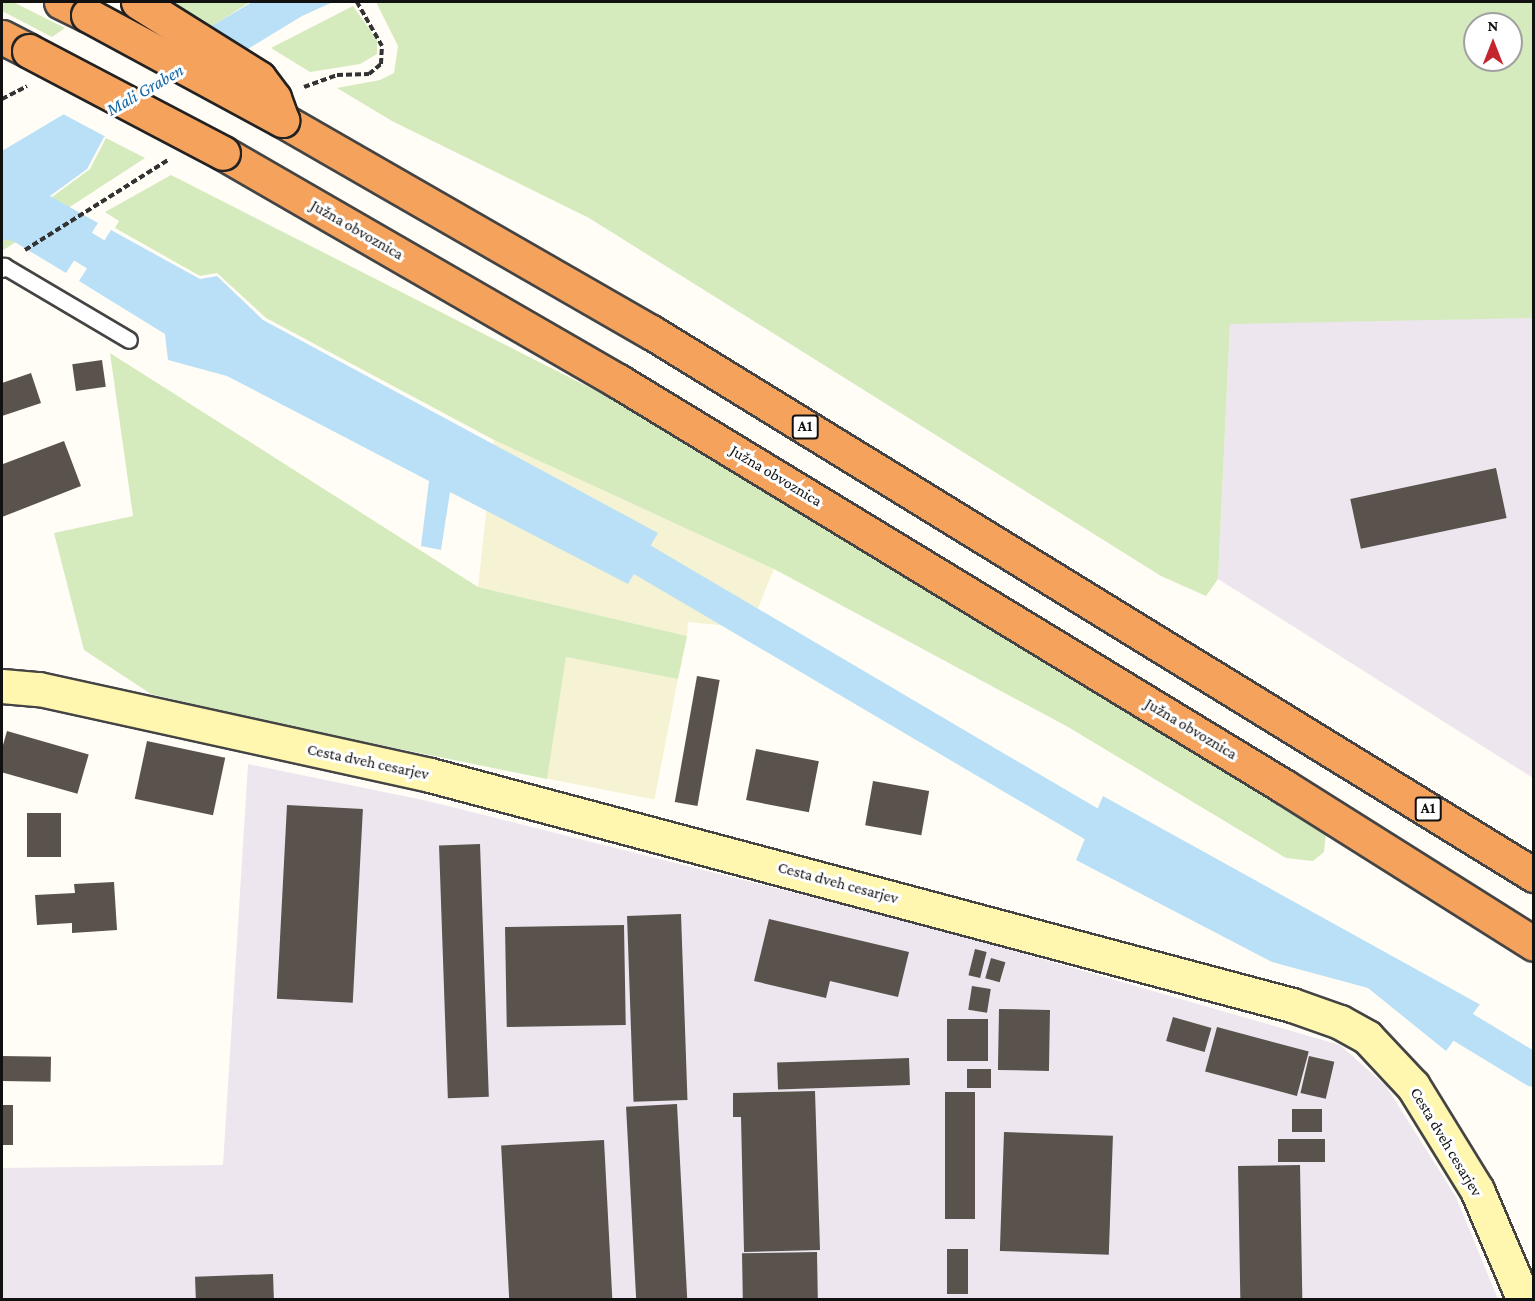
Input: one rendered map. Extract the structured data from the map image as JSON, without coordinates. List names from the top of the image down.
{
  "streets": {
    "highway": ["Južna obvoznica", "A1"],
    "street": ["Cesta dveh cesarjev"]
  },
  "water": ["Mali Graben"],
  "north": "top"
}
